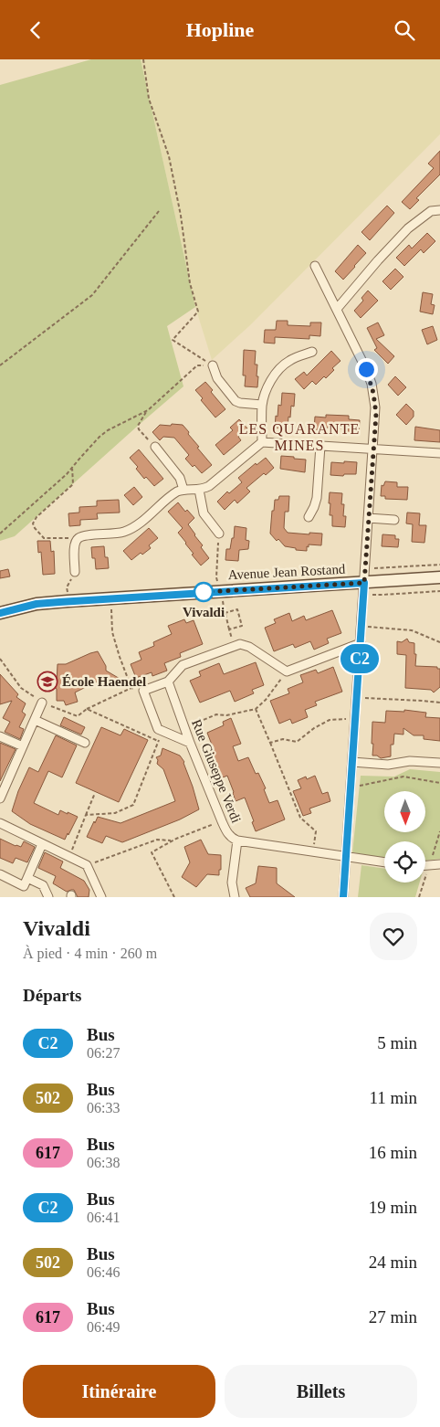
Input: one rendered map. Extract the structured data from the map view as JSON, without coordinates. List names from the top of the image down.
{
  "streets": {
    "street": ["Avenue Jean Rostand", "Rue Giuseppe Verdi"]
  },
  "districts": ["LES QUARANTE MINES"],
  "places": {
    "other": ["Vivaldi"],
    "school or university": ["École Haendel"]
  },
  "lines": ["bus line C2"],
  "north": "bottom",
  "page": {
    "header": "Hopline",
    "on_map": "C2",
    "heading": [
      ["Vivaldi", "À pied · 4 min · 260 m"],
      "Départs"
    ],
    "list": [
      {
        "mark": "C2",
        "name": "Bus",
        "note": "06:27",
        "value": "5 min"
      },
      {
        "mark": "502",
        "name": "Bus",
        "note": "06:33",
        "value": "11 min"
      },
      {
        "mark": "617",
        "name": "Bus",
        "note": "06:38",
        "value": "16 min"
      },
      {
        "mark": "C2",
        "name": "Bus",
        "note": "06:41",
        "value": "19 min"
      },
      {
        "mark": "502",
        "name": "Bus",
        "note": "06:46",
        "value": "24 min"
      },
      {
        "mark": "617",
        "name": "Bus",
        "note": "06:49",
        "value": "27 min"
      }
    ],
    "buttons": ["Itinéraire", "Billets"]
  }
}
